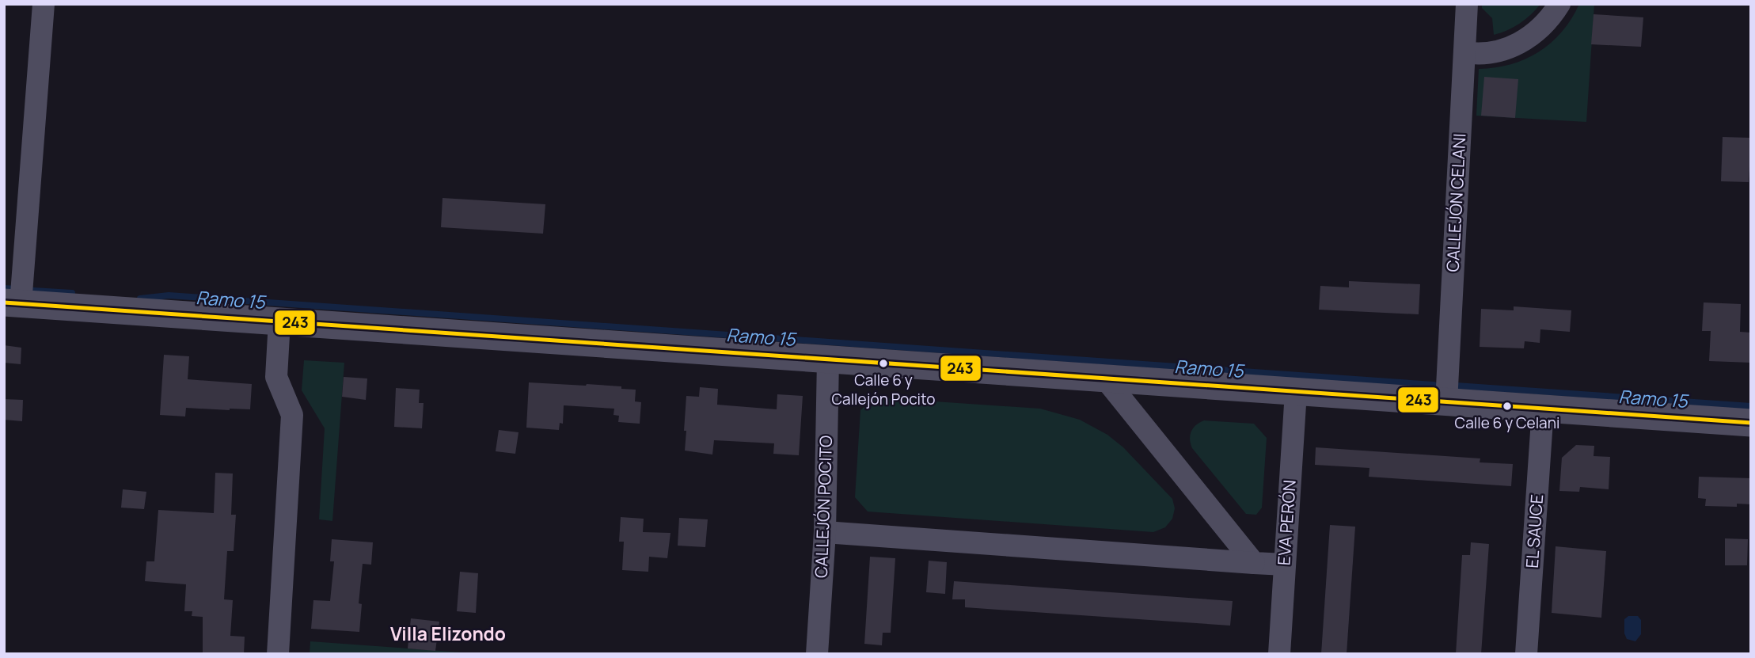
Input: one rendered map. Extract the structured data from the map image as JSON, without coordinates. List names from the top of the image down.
{
  "streets": {
    "street": [
      "CALLEJÓN CELANI",
      "CALLEJÓN POCITO",
      "EVA PERÓN",
      "EL SAUCE"
    ]
  },
  "districts": ["Villa Elizondo"],
  "water": ["Ramo 15"],
  "places": ["Calle 6 y Callejón Pocito", "Calle 6 y Celani"],
  "lines": ["transit line 243"]
}
